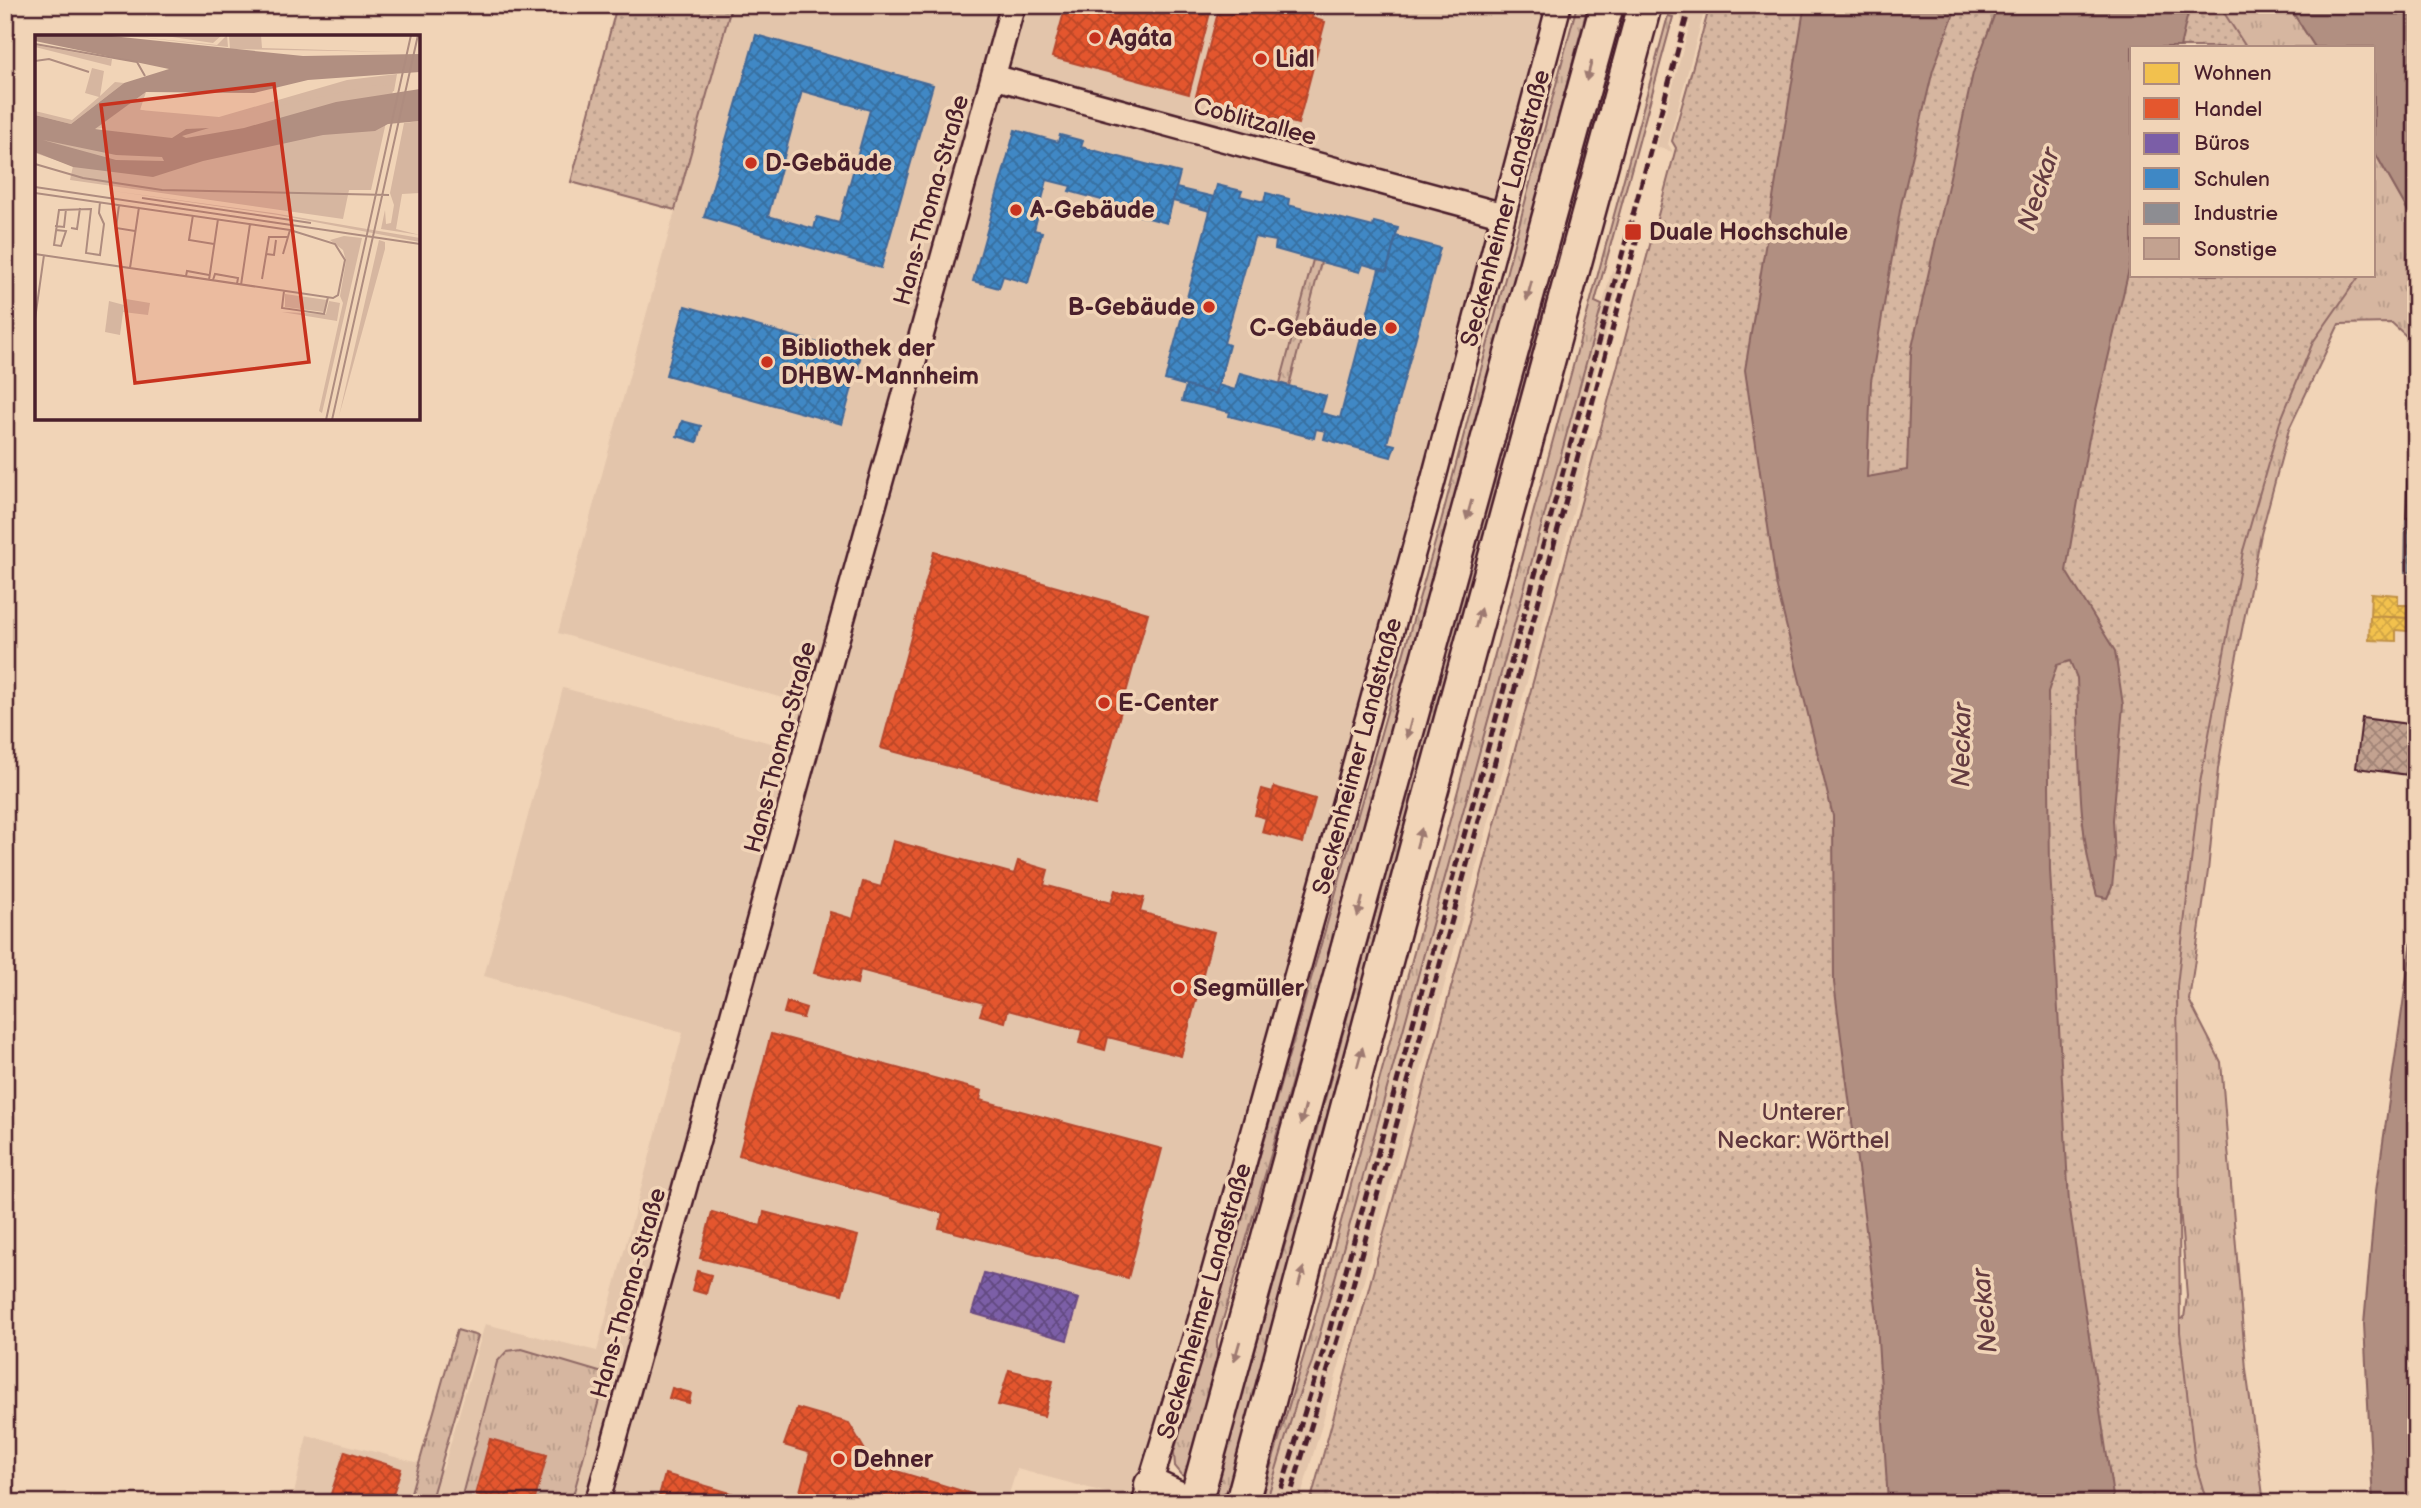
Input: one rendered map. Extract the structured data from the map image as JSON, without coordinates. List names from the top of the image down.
{
  "streets": {
    "main road": ["Seckenheimer Landstraße"],
    "street": ["Coblitzallee", "Hans-Thoma-Straße"]
  },
  "crossings": [
    ["Coblitzallee", "Hans-Thoma-Straße"],
    ["Coblitzallee", "Seckenheimer Landstraße"]
  ],
  "water": ["Neckar"],
  "parks": ["Unterer Neckar: Wörthel"],
  "places": {
    "other": [
      "Agáta",
      "Lidl",
      "D-Gebäude",
      "A-Gebäude",
      "B-Gebäude",
      "C-Gebäude",
      "Bibliothek der DHBW-Mannheim",
      "E-Center",
      "Segmüller",
      "Dehner"
    ],
    "transit": ["Duale Hochschule"]
  },
  "legend": [
    "Wohnen",
    "Handel",
    "Büros",
    "Schulen",
    "Industrie",
    "Sonstige"
  ]
}
